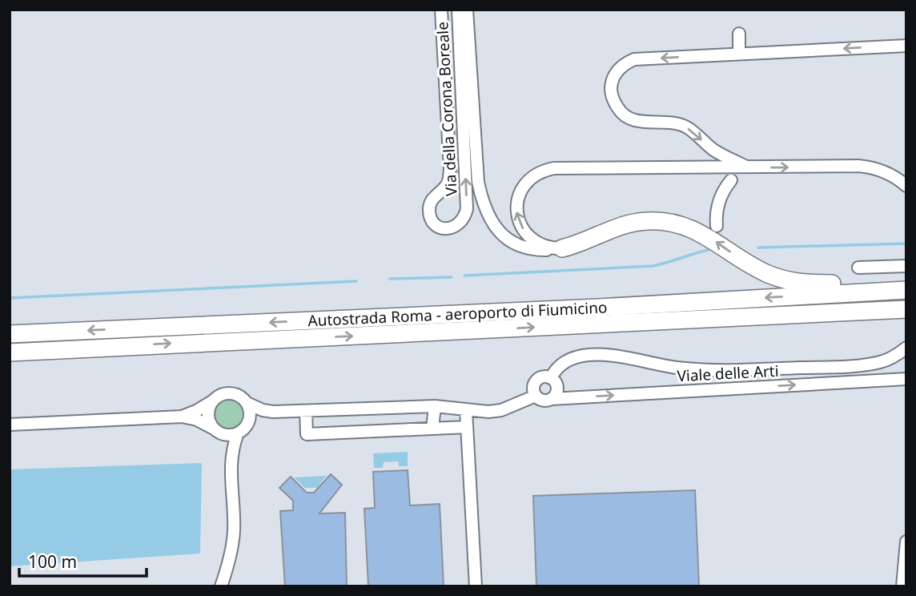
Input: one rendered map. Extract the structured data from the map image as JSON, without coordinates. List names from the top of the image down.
{
  "streets": {
    "highway": ["Autostrada Roma - aeroporto di Fiumicino"],
    "street": ["Via della Corona Boreale", "Viale delle Arti"]
  },
  "scale_bar": "100 m"
}
